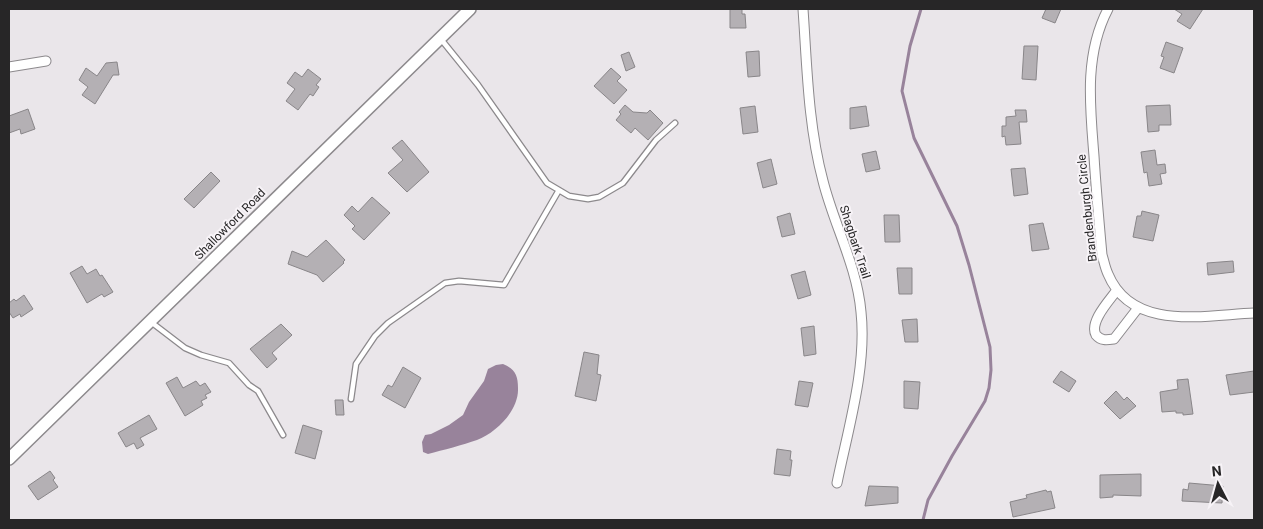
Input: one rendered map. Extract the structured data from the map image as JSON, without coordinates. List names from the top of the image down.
{
  "streets": {
    "street": ["Brandenburgh Circle", "Shallowford Road", "Shagbark Trail"]
  },
  "north": "top"
}
